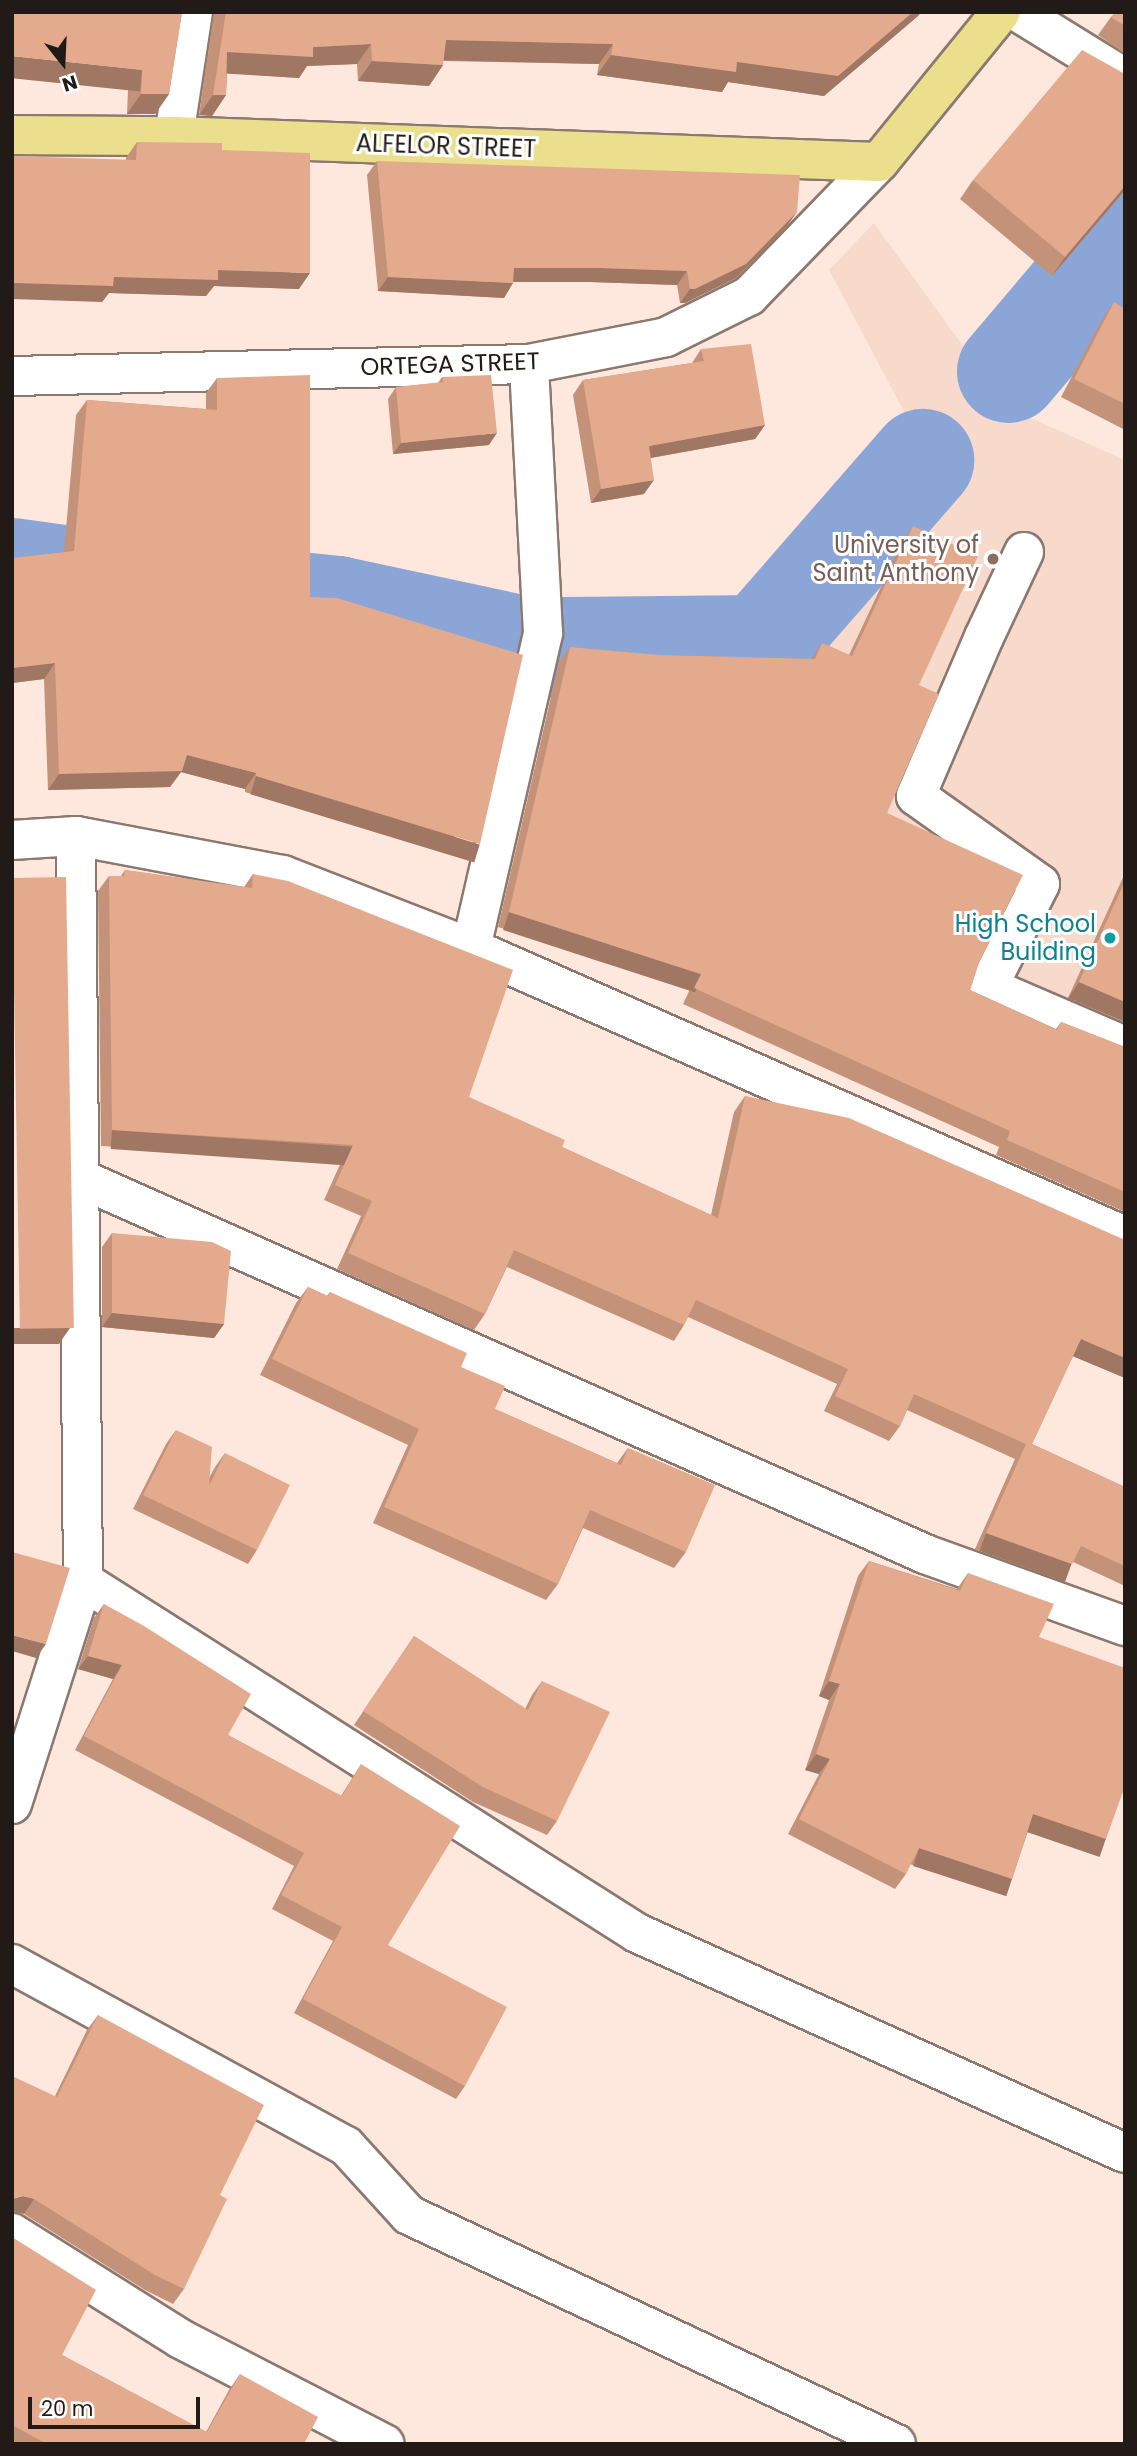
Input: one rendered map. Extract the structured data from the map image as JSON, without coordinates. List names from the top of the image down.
{
  "streets": {
    "main road": ["ALFELOR STREET", "ORTEGA STREET"]
  },
  "crossings": [
    ["ALFELOR STREET", "ORTEGA STREET"]
  ],
  "places": ["University of Saint Anthony", "High School Building"],
  "scale_bar": "20 m",
  "north": "bottom"
}
